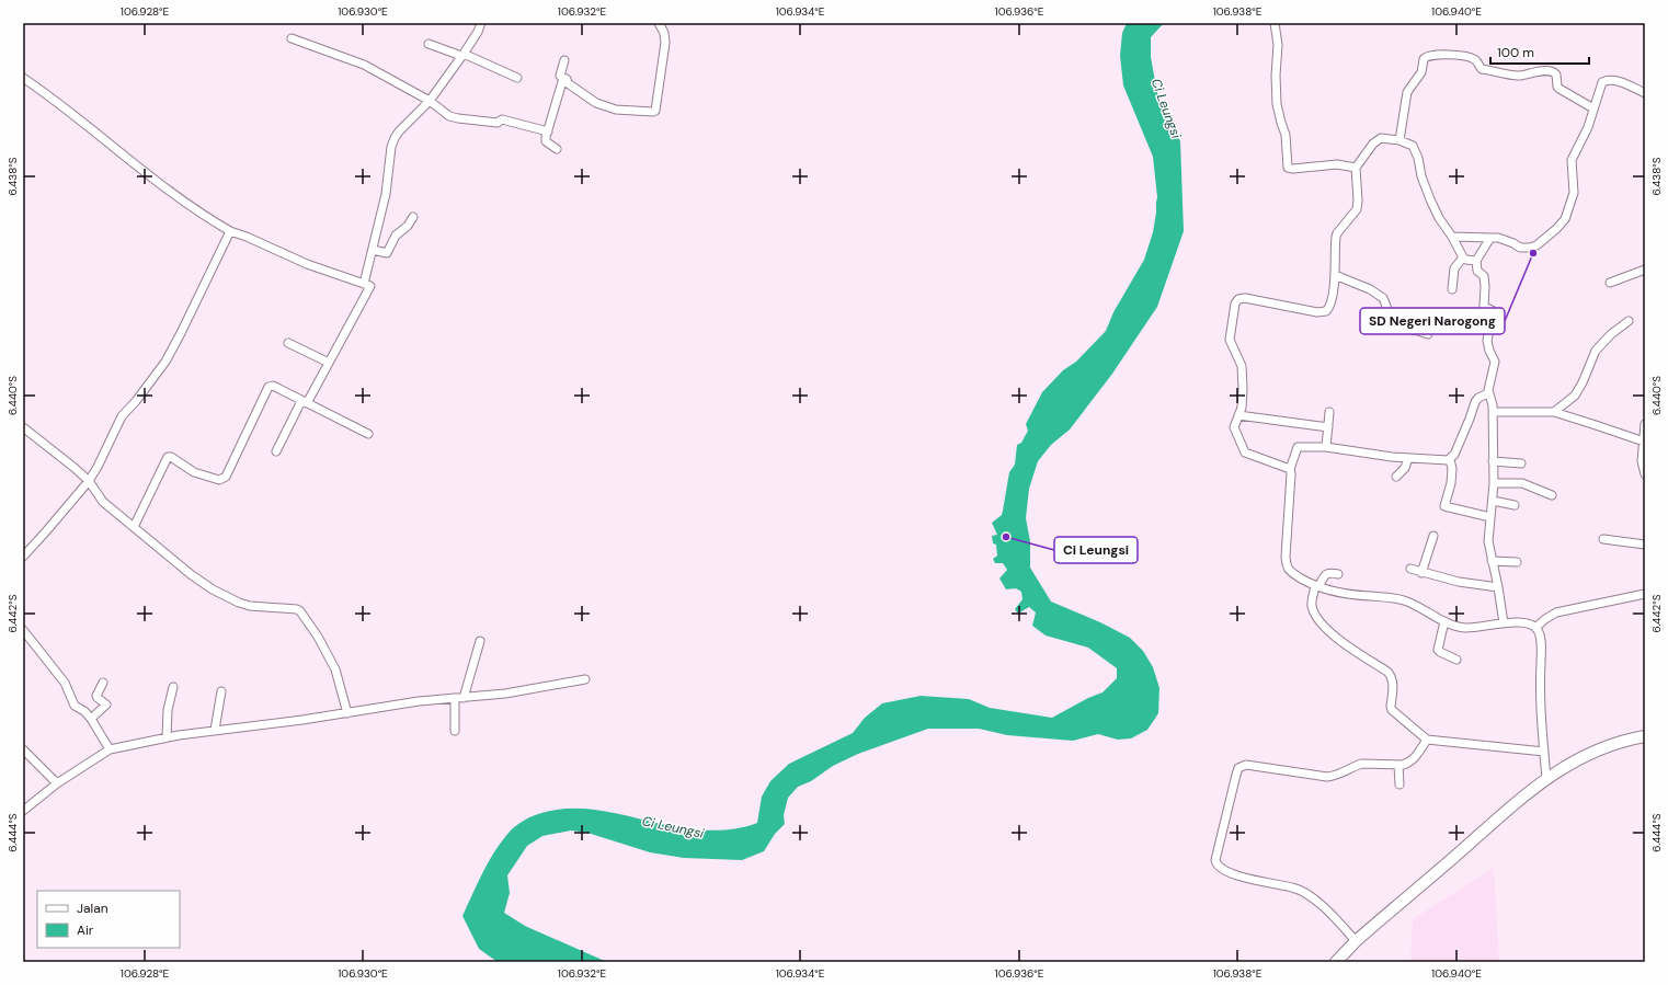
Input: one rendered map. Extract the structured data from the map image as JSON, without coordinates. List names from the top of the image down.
{
  "water": ["Ci Leungsi"],
  "places": ["SD Negeri Narogong", "Ci Leungsi"],
  "legend": ["Jalan", "Air"],
  "scale_bar": "100 m",
  "coordinates": [
    "106.928°E",
    "106.930°E",
    "106.932°E",
    "106.934°E",
    "106.936°E",
    "106.938°E",
    "106.940°E",
    "6.438°S",
    "6.440°S",
    "6.442°S",
    "6.444°S"
  ]
}
